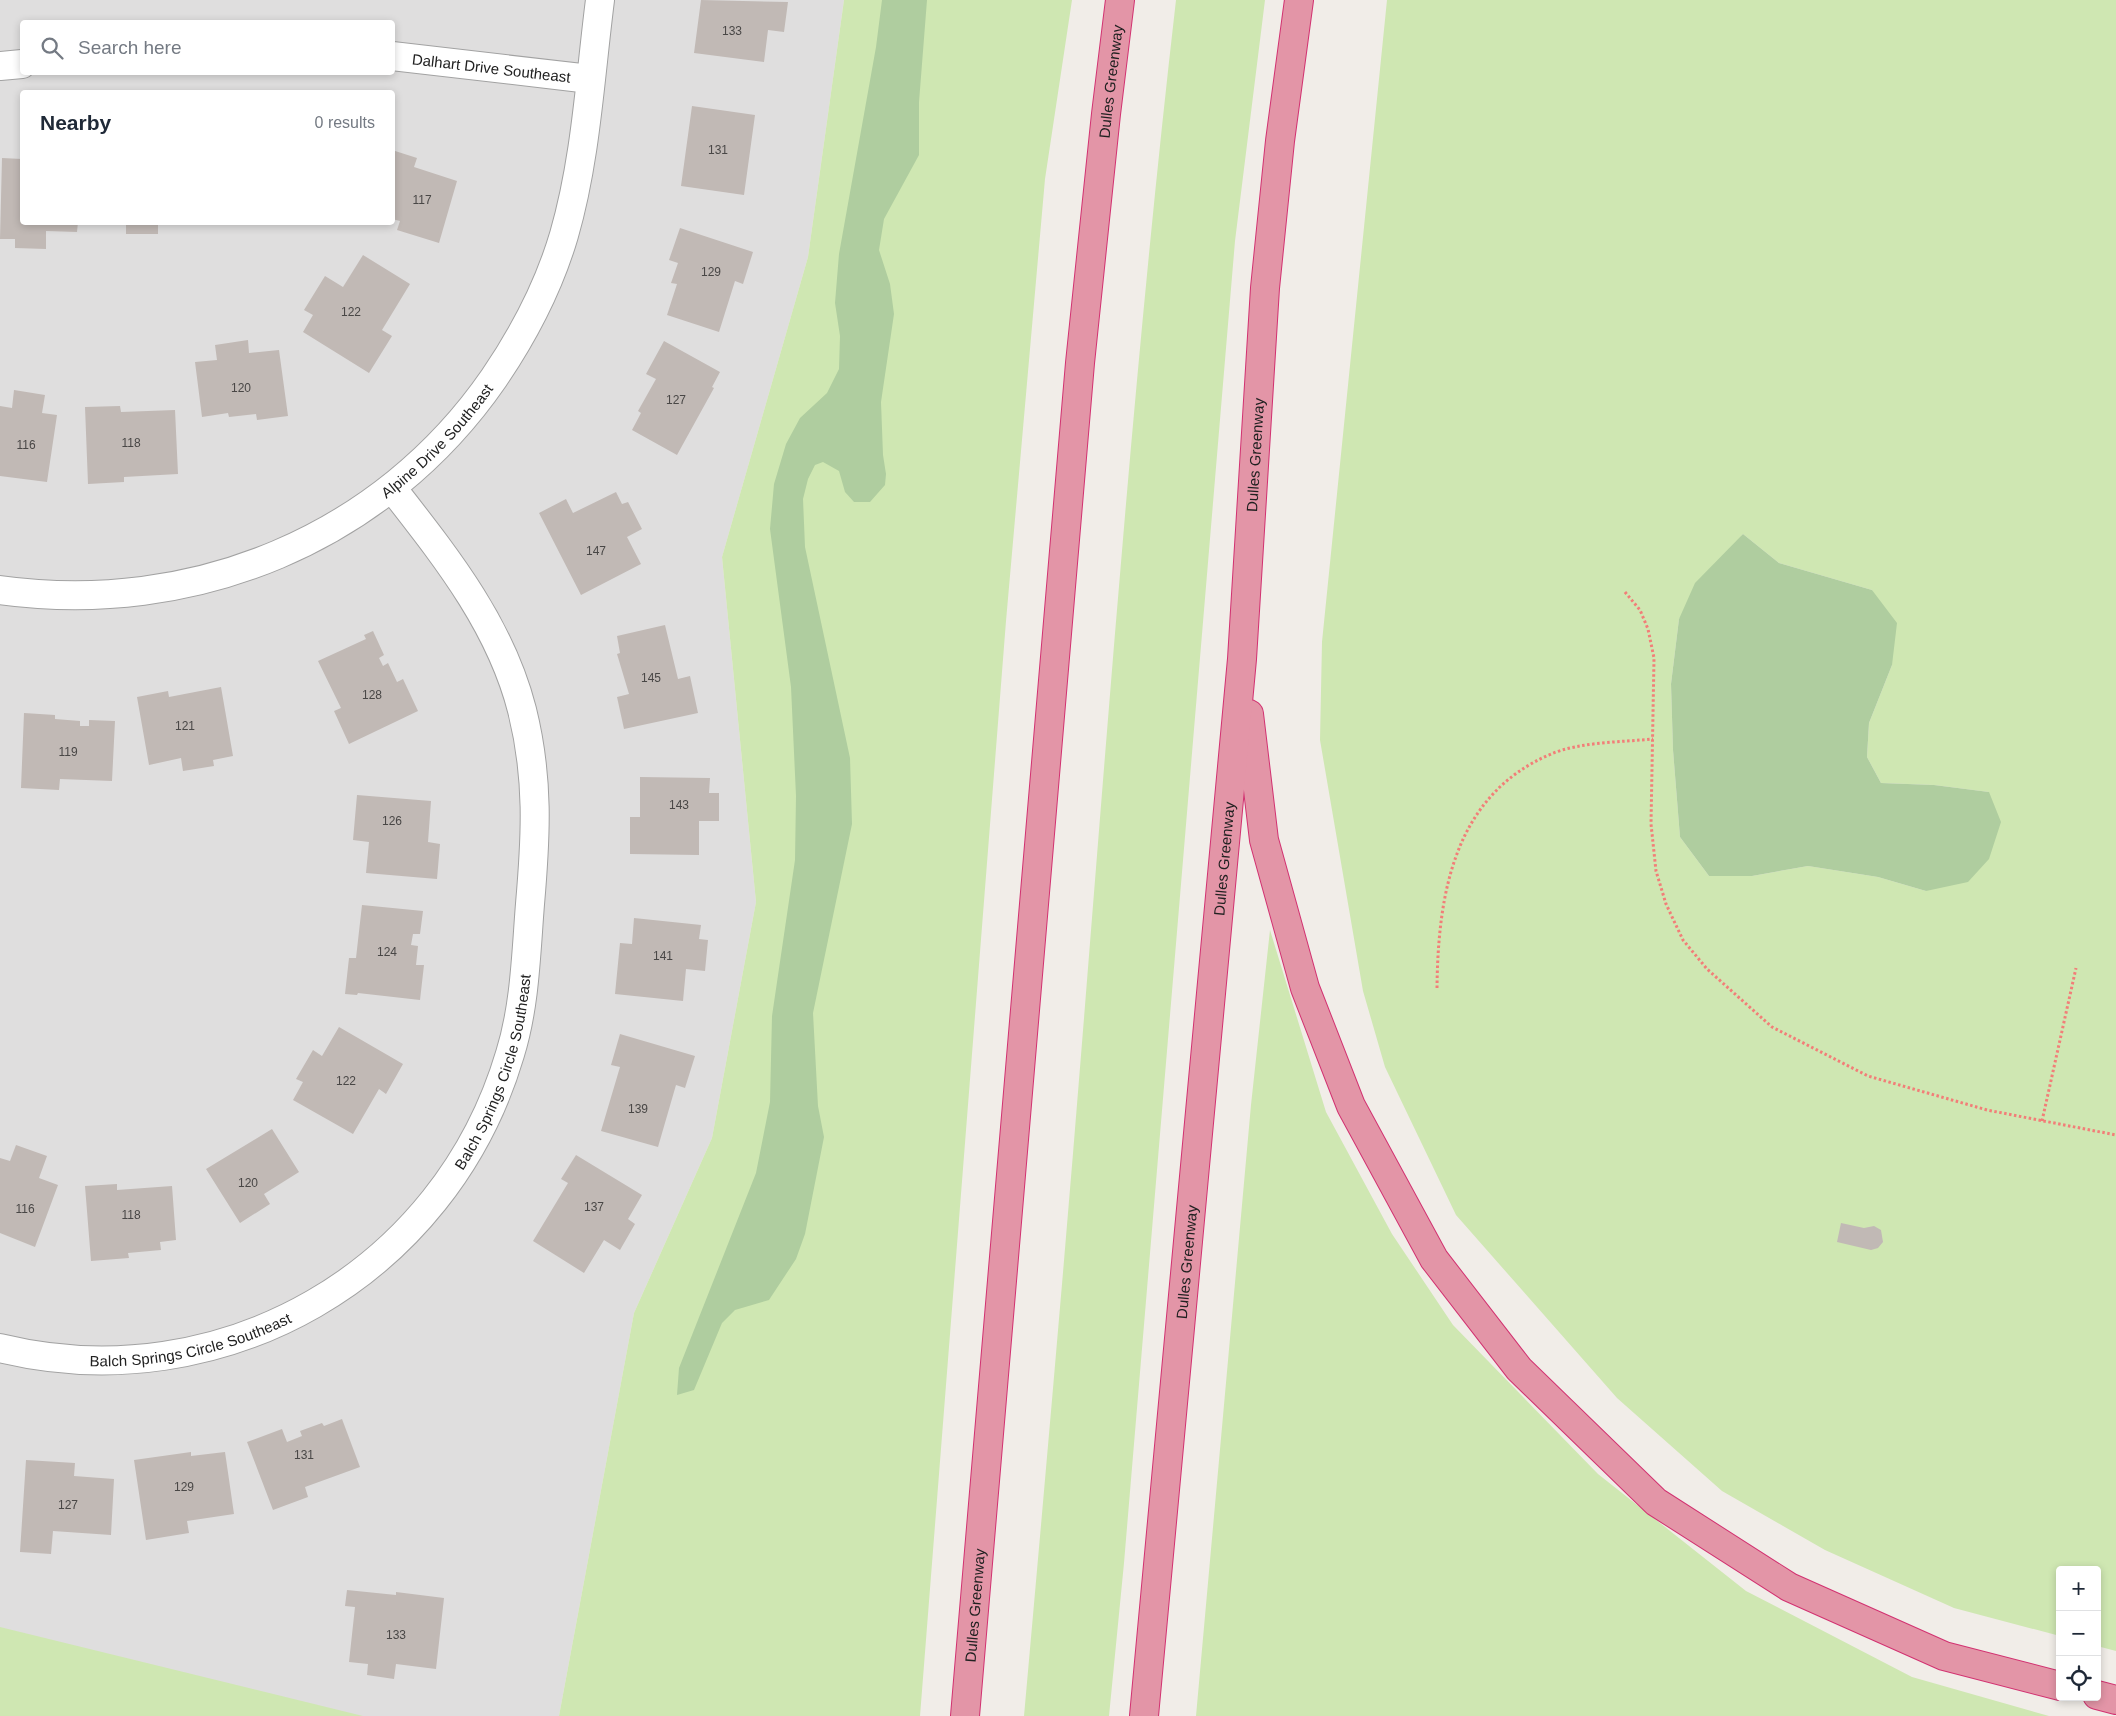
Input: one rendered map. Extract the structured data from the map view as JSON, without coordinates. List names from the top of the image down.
{
  "streets": {
    "highway": ["Dulles Greenway"],
    "street": ["Dalhart Drive Southeast", "Alpine Drive Southeast", "Balch Springs Circle Southeast"]
  },
  "crossings": [
    ["Dalhart Drive Southeast", "Alpine Drive Southeast"],
    ["Alpine Drive Southeast", "Balch Springs Circle Southeast"]
  ],
  "house_numbers": [
    "133",
    "131",
    "117",
    "129",
    "122",
    "120",
    "127",
    "118",
    "116",
    "147",
    "145",
    "128",
    "121",
    "119",
    "143",
    "126",
    "124",
    "141",
    "122",
    "139",
    "120",
    "137",
    "116",
    "118",
    "131",
    "129",
    "127",
    "133"
  ],
  "page": {
    "search": "Search here",
    "heading": ["Nearby", "0 results"],
    "map_buttons": ["+", "−"]
  }
}
